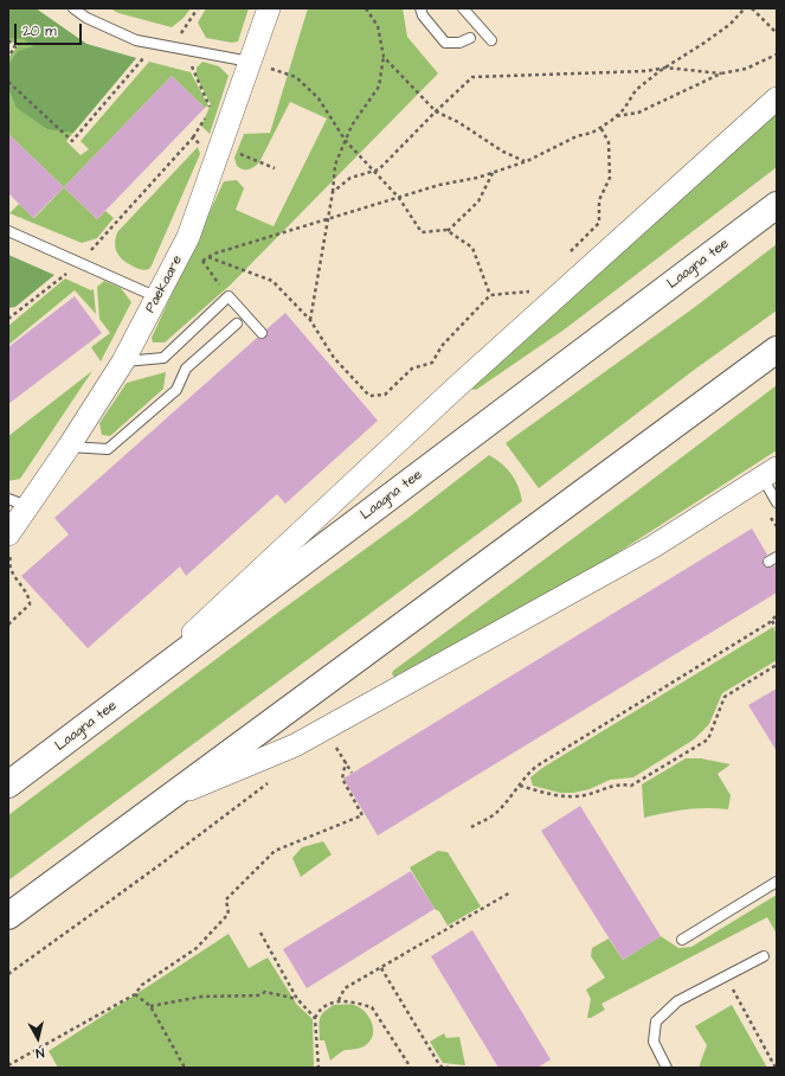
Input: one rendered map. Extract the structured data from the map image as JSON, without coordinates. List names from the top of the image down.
{
  "streets": {
    "main road": ["Laagna tee"],
    "street": ["Paekaare"]
  },
  "scale_bar": "20 m",
  "north": "bottom"
}
